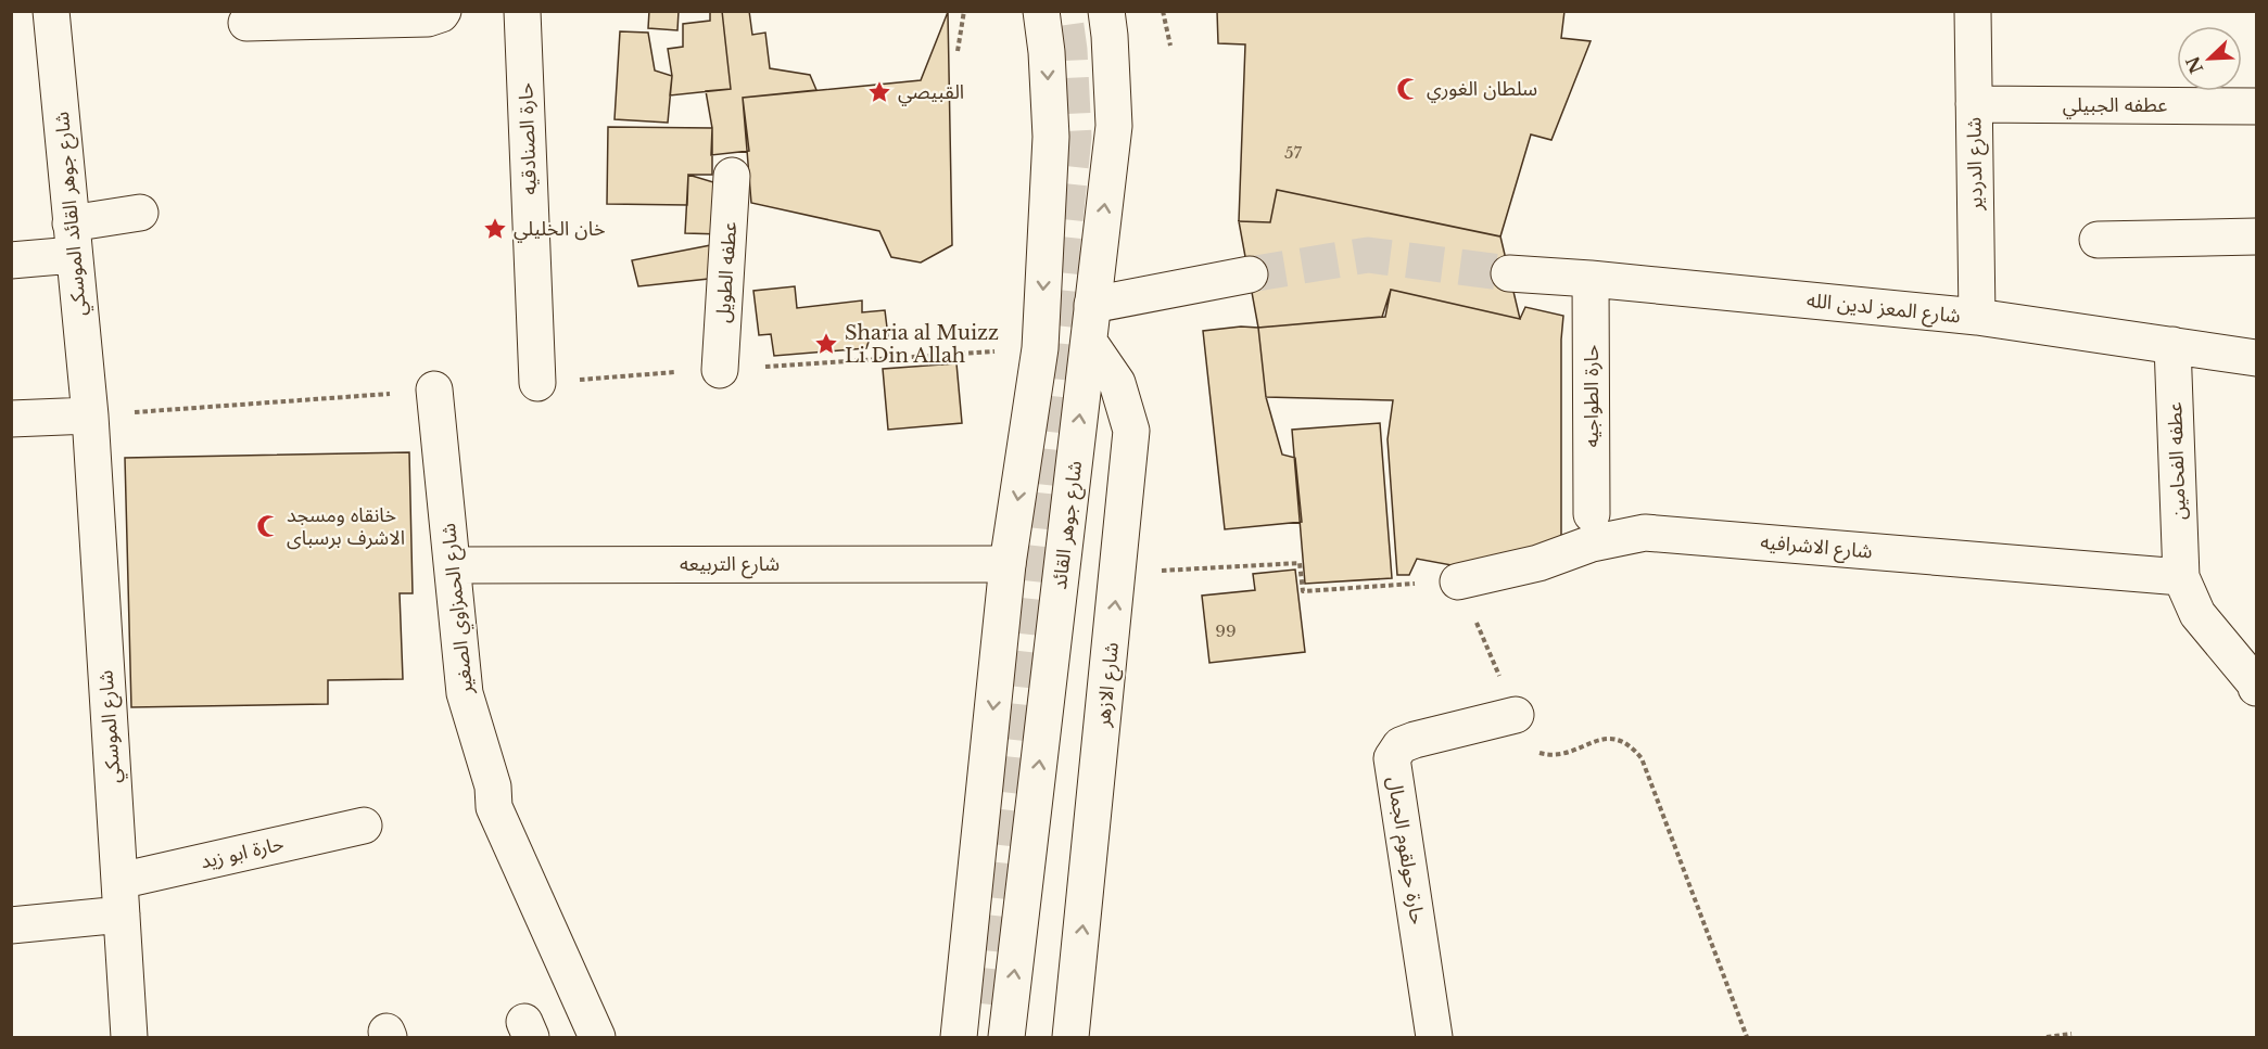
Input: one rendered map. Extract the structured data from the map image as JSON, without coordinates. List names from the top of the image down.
{
  "streets": {
    "street": [
      "عطفه الجبيلي",
      "حارة الصنادقيه",
      "شارع الدردير",
      "شارع جوهر القائد الموسكي",
      "عطفه الطويل",
      "شارع المعز لدين الله",
      "حارة الطواجيه",
      "عطفه الفحامين",
      "شارع جوهر القائد",
      "شارع الاشرافيه",
      "شارع التربيعه",
      "شارع الحمزاوي الصغير",
      "شارع الازهر",
      "شارع الموسكي",
      "حارة حولقوم الجمال",
      "حارة ابو زيد"
    ]
  },
  "crossings": [
    ["عطفه الجبيلي", "شارع الدردير"],
    ["شارع الدردير", "شارع المعز لدين الله"],
    ["شارع جوهر القائد الموسكي", "شارع الموسكي"],
    ["شارع المعز لدين الله", "حارة الطواجيه"],
    ["شارع المعز لدين الله", "عطفه الفحامين"],
    ["عطفه الفحامين", "شارع الاشرافيه"],
    ["شارع جوهر القائد", "شارع الازهر"],
    ["شارع التربيعه", "شارع الحمزاوي الصغير"],
    ["شارع الموسكي", "حارة ابو زيد"]
  ],
  "places": {
    "mosque": ["سلطان الغوري", "خانقاه ومسجد الاشرف برسباى"],
    "place": ["القبيصي", "خان الخليلي", "Sharia al Muizz Li Din Allah"]
  },
  "house_numbers": ["57", "99"],
  "north": "bottom left"
}
